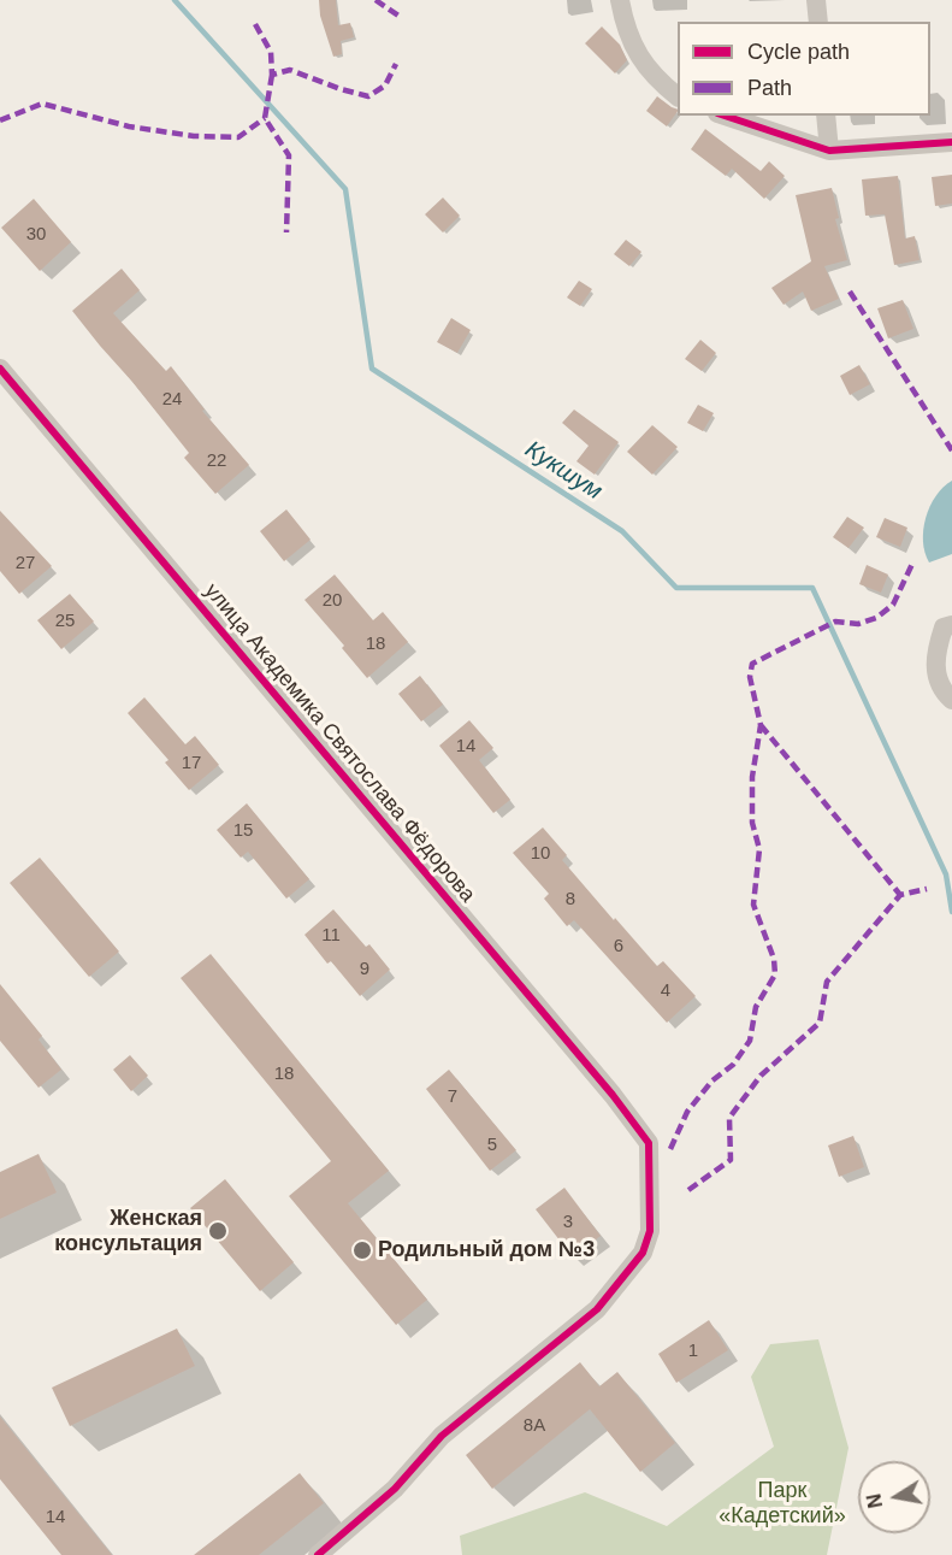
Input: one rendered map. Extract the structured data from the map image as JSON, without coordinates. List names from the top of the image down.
{
  "streets": {
    "street": ["улица Академика Святослава Фёдорова"]
  },
  "water": ["Кукшум"],
  "parks": ["Парк «Кадетский»"],
  "places": ["Женская консультация", "Родильный дом №3"],
  "house_numbers": [
    "30",
    "24",
    "22",
    "27",
    "20",
    "25",
    "18",
    "14",
    "17",
    "15",
    "10",
    "8",
    "11",
    "6",
    "9",
    "4",
    "18",
    "7",
    "5",
    "3",
    "1",
    "8А",
    "14"
  ],
  "legend": ["Cycle path", "Path"],
  "north": "left"
}
